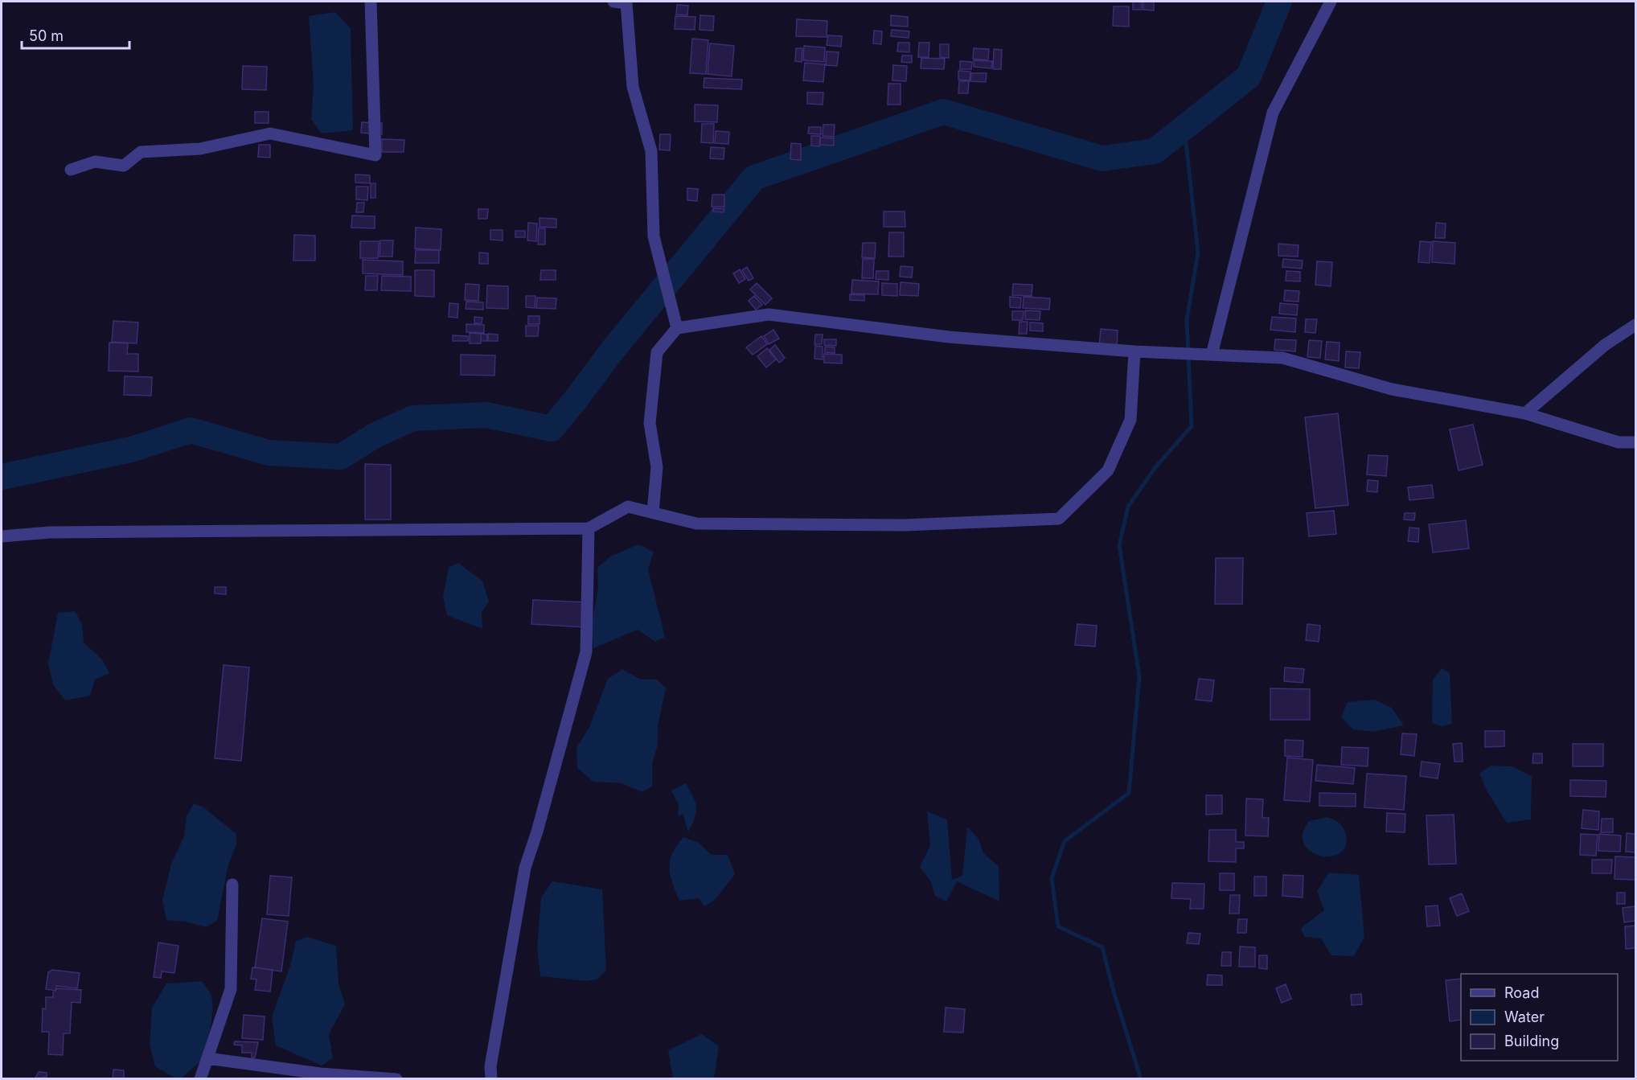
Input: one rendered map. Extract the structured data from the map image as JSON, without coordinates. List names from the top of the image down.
{
  "legend": ["Road", "Water", "Building"],
  "scale_bar": "50 m"
}
